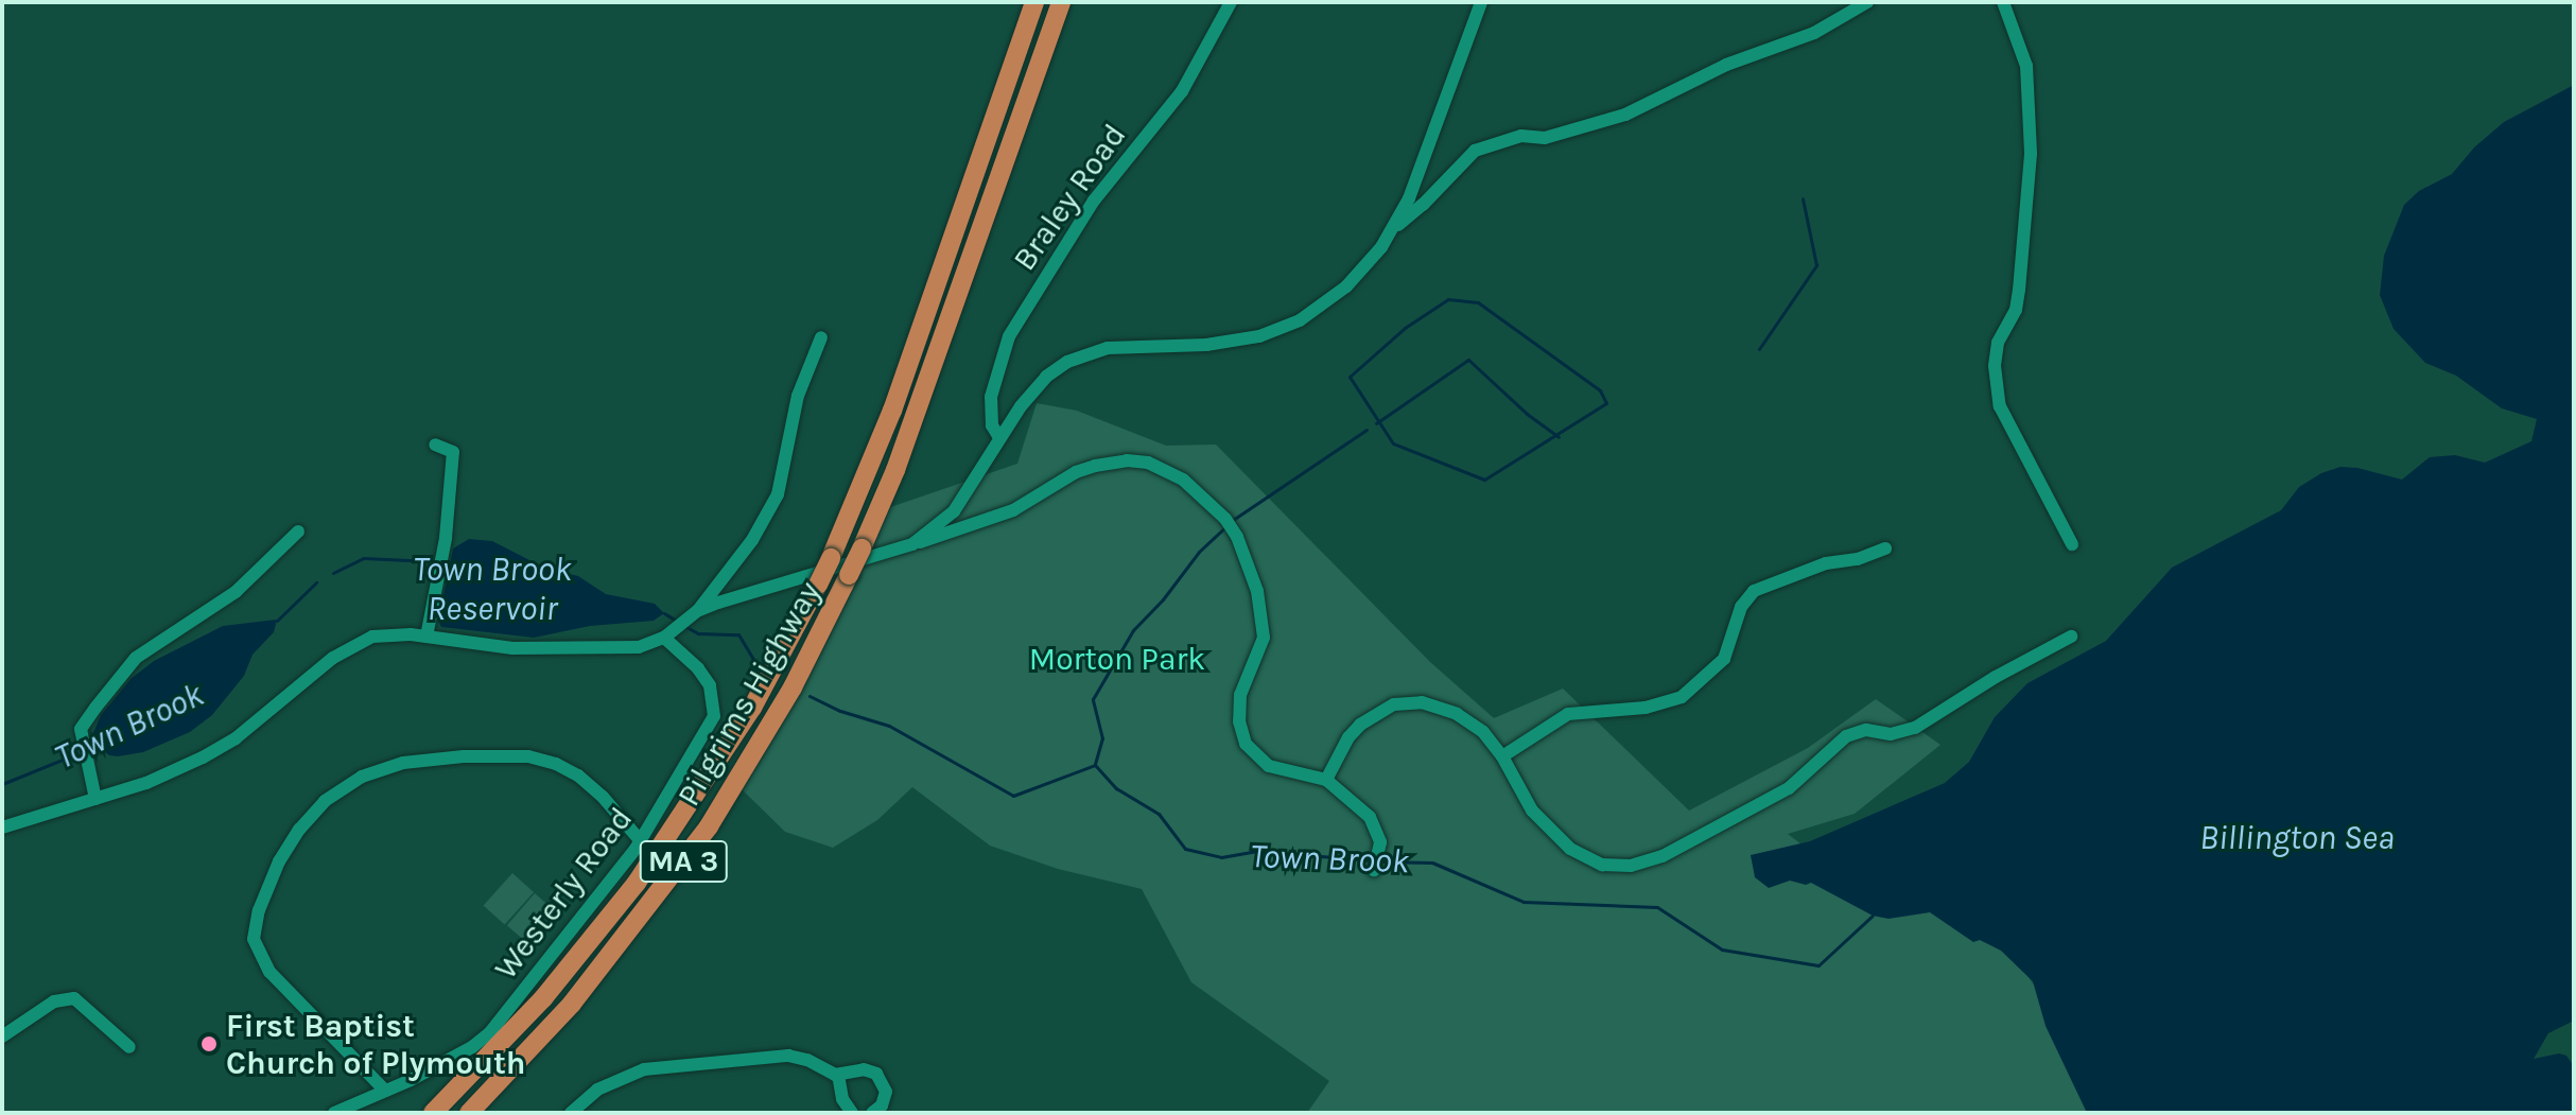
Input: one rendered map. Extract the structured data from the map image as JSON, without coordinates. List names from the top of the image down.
{
  "streets": {
    "highway": ["Pilgrims Highway", "MA 3"],
    "street": ["Braley Road", "Westerly Road"]
  },
  "water": ["Town Brook Reservoir", "Town Brook", "Billington Sea"],
  "parks": ["Morton Park"],
  "places": ["First Baptist Church of Plymouth"]
}
